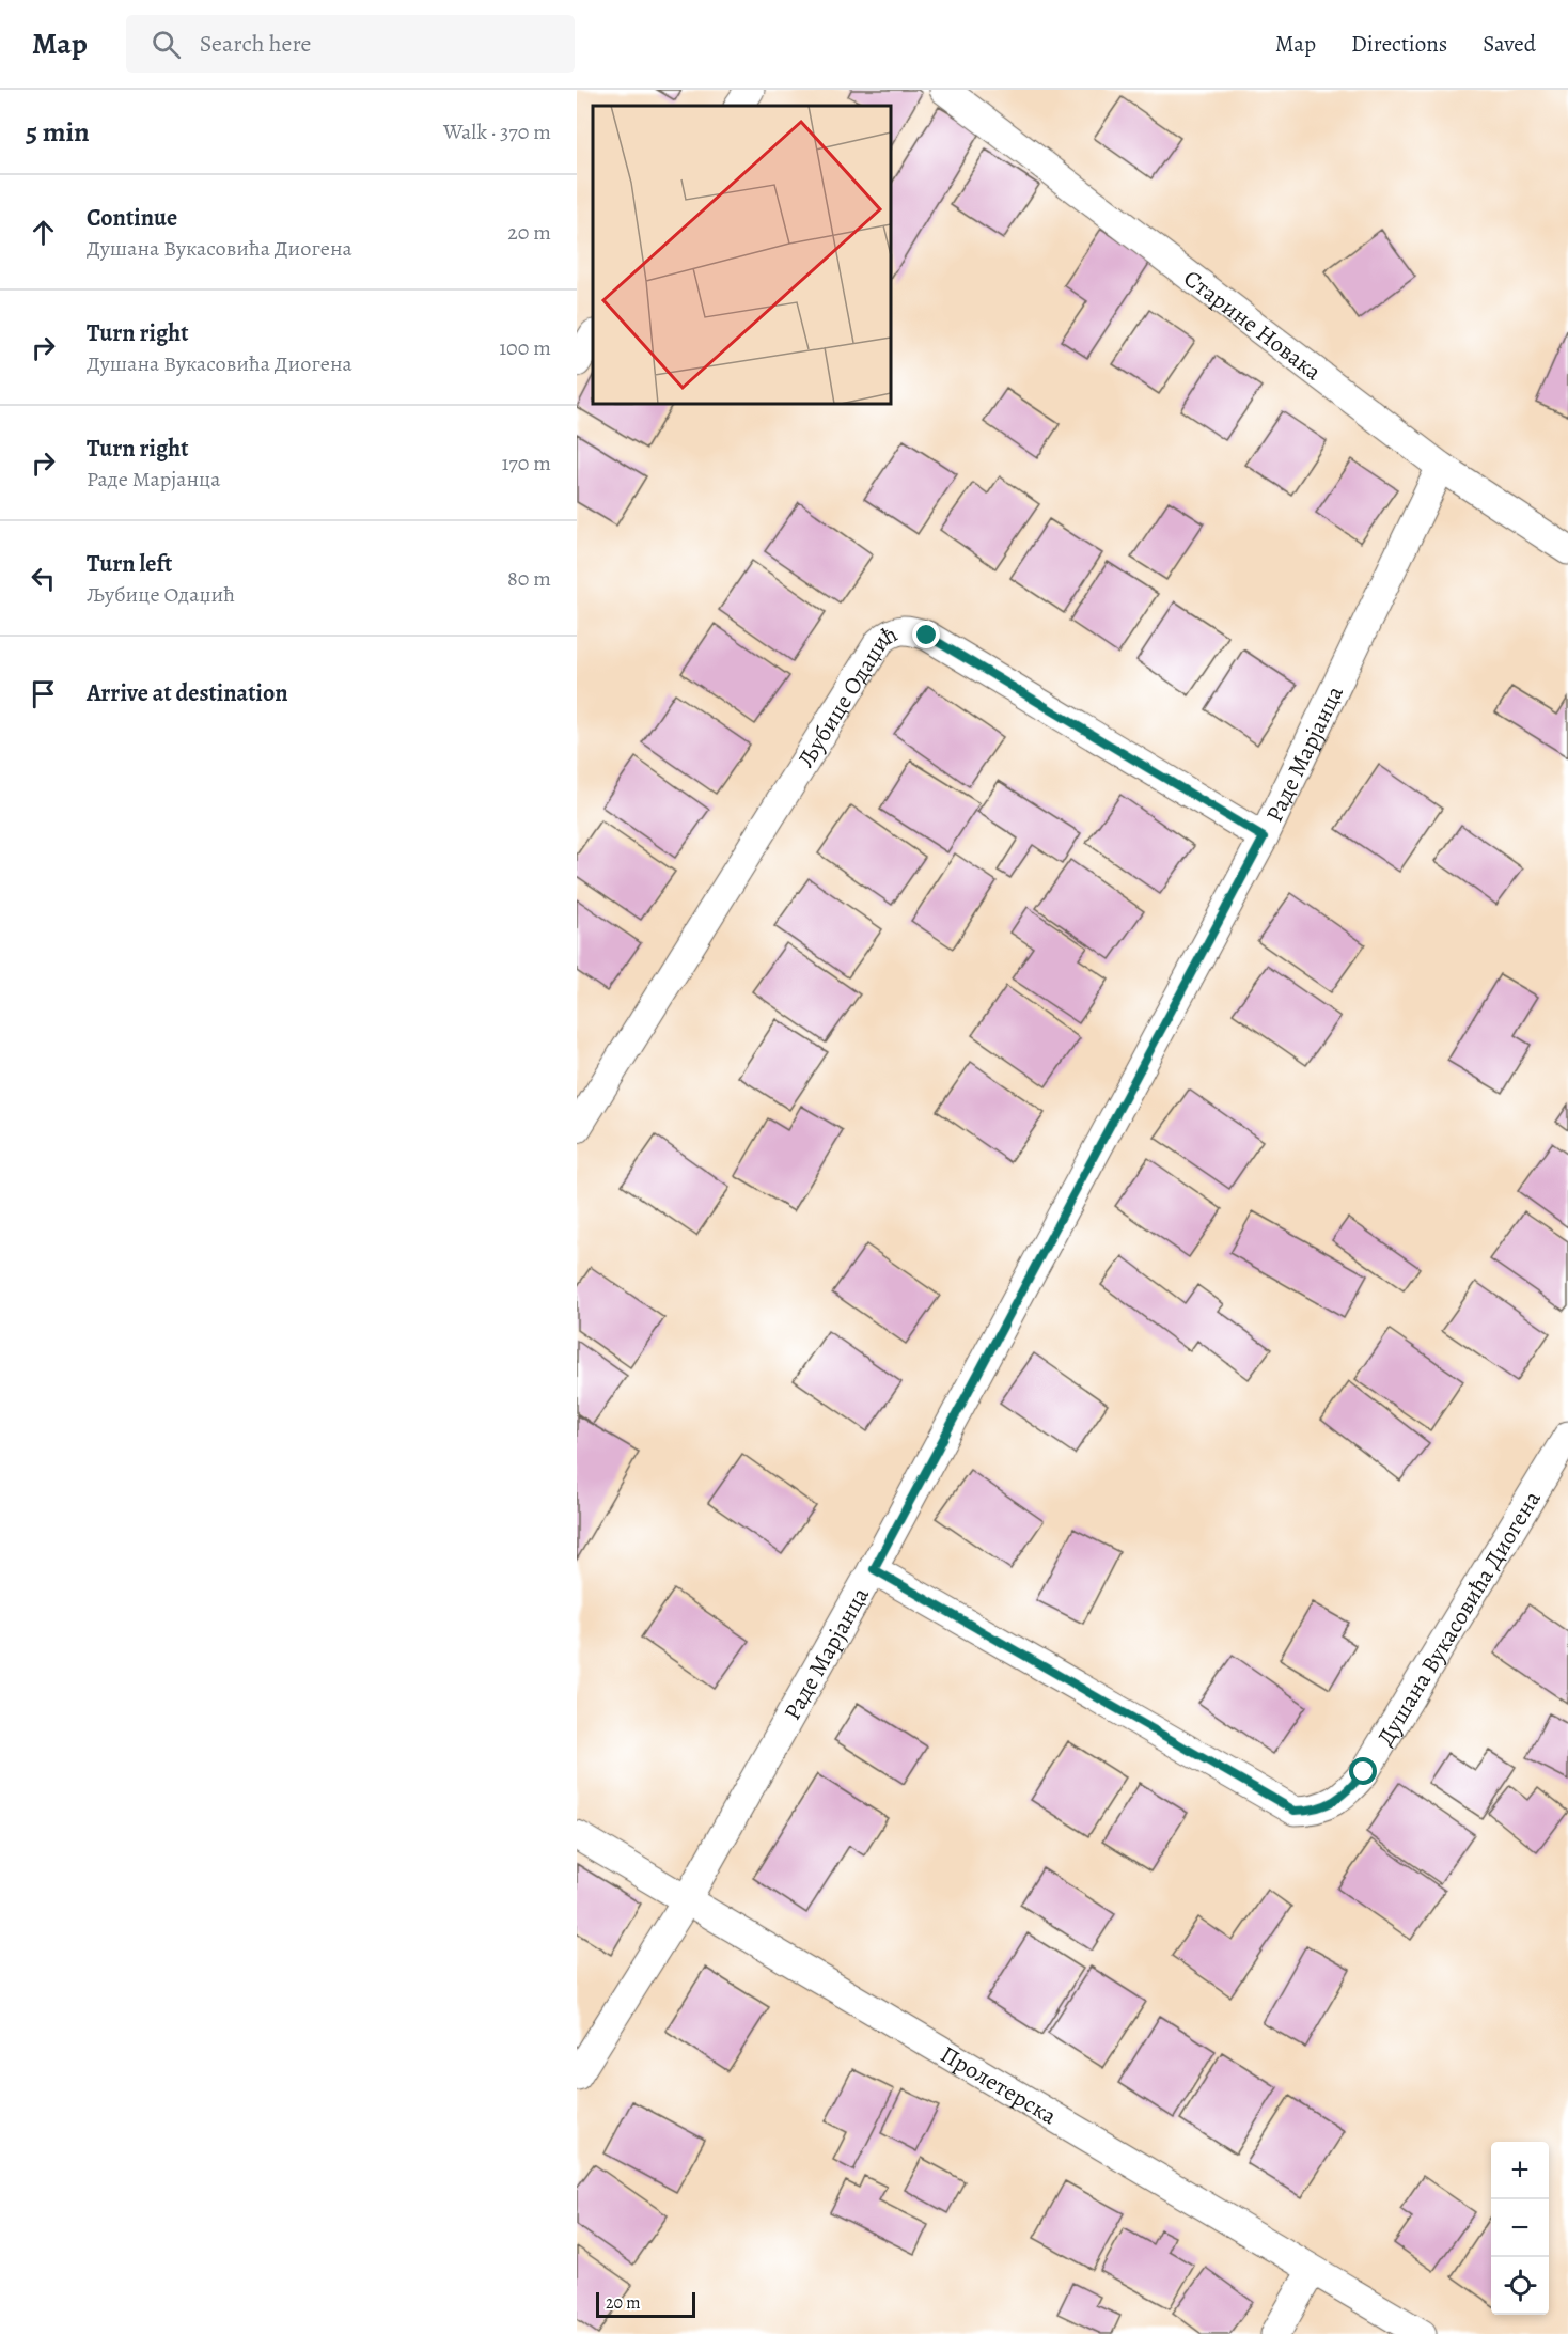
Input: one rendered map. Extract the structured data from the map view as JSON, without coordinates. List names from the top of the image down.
{
  "streets": {
    "street": [
      "Старине Новака",
      "Љубице Одаџић",
      "Раде Марјанца",
      "Душана Вукасовића Диогена",
      "Пролетерска"
    ]
  },
  "crossings": [
    ["Старине Новака", "Раде Марјанца"],
    ["Љубице Одаџић", "Раде Марјанца"],
    ["Раде Марјанца", "Душана Вукасовића Диогена"],
    ["Раде Марјанца", "Пролетерска"]
  ],
  "scale_bar": "20 m",
  "page": {
    "header": "Map",
    "search": "Search here",
    "nav": ["Map", "Directions", "Saved"],
    "heading": ["5 min", "Walk · 370 m"],
    "list": [
      ["Continue", "Душана Вукасовића Диогена", "20 m"],
      ["Turn right", "Душана Вукасовића Диогена", "100 m"],
      ["Turn right", "Раде Марјанца", "170 m"],
      ["Turn left", "Љубице Одаџић", "80 m"],
      "Arrive at destination"
    ],
    "map_buttons": ["+", "−"],
    "scale": "20 m"
  }
}
